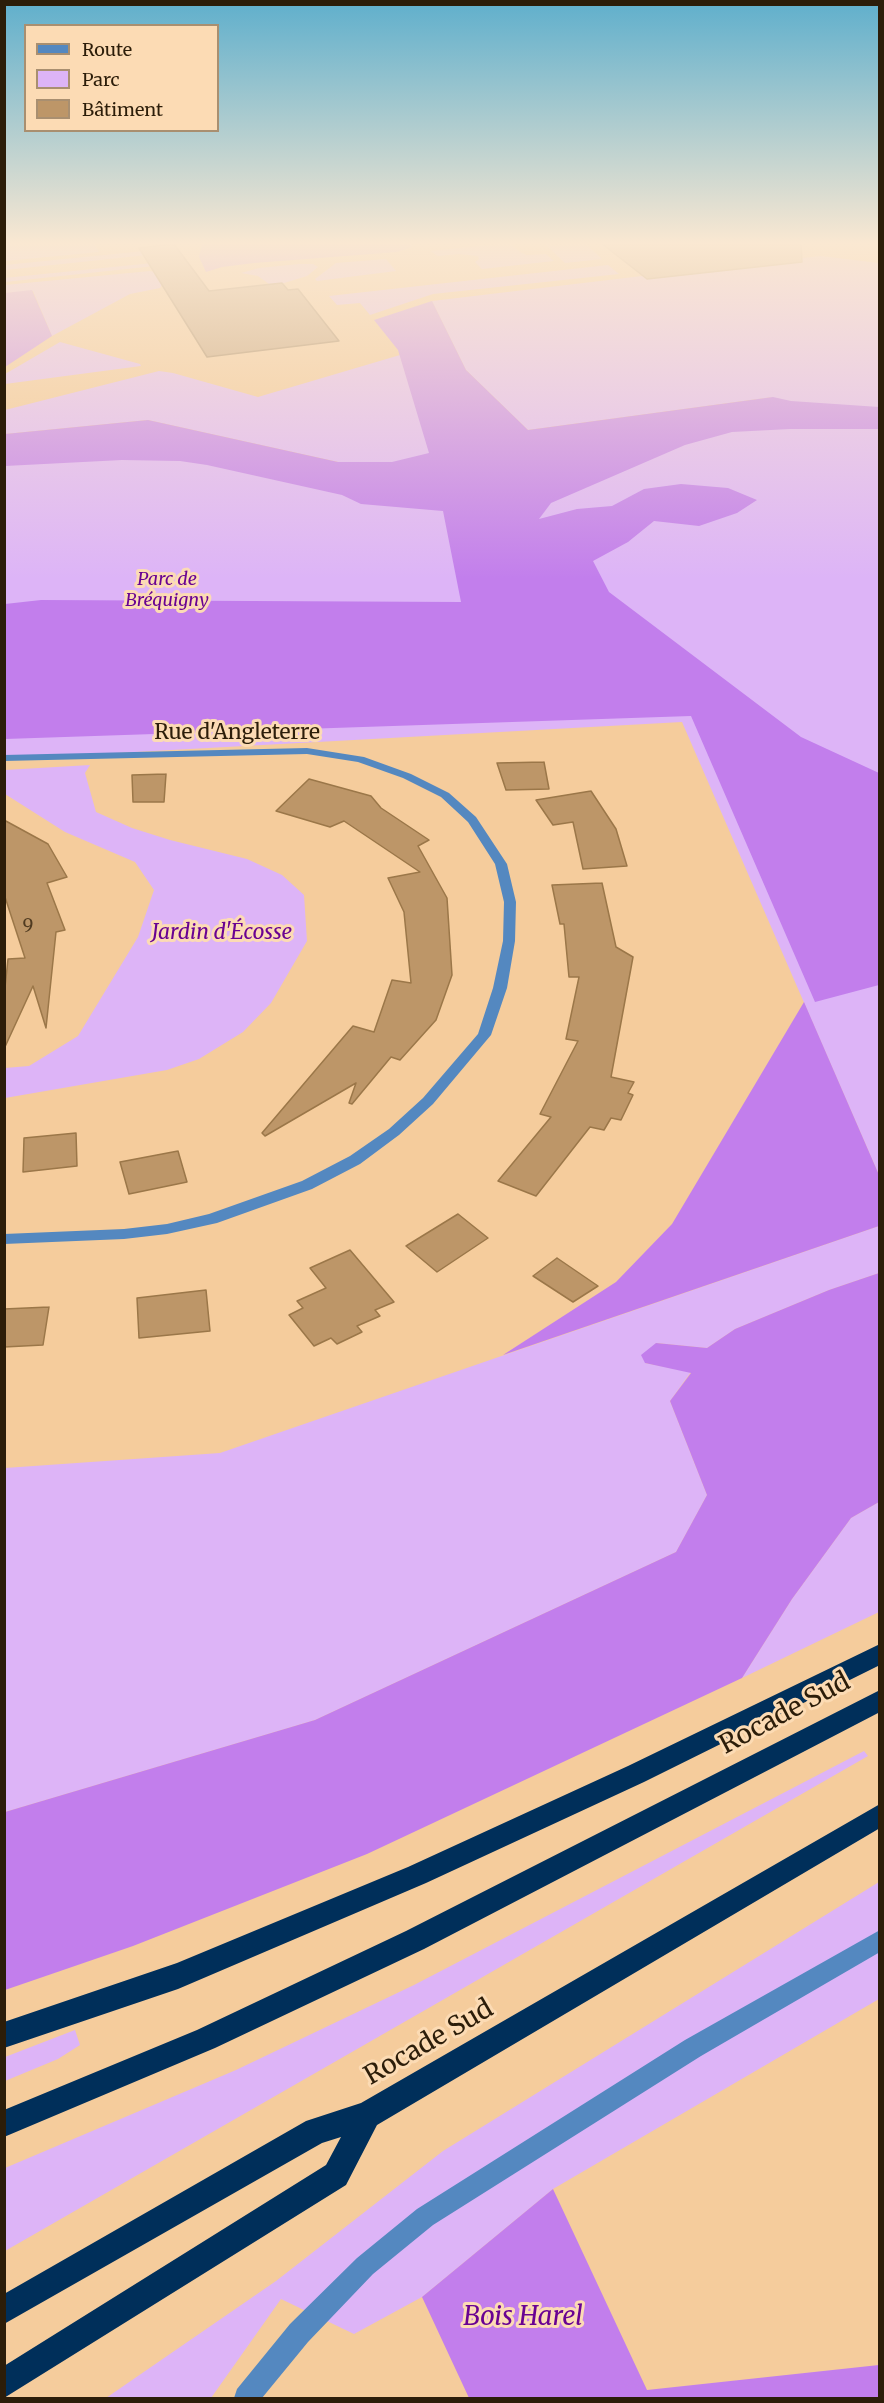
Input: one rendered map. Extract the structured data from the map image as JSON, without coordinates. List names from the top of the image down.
{
  "streets": {
    "highway": ["Rocade Sud"],
    "street": ["Rue d'Angleterre"]
  },
  "parks": ["Parc de Bréquigny", "Jardin d'Écosse", "Bois Harel"],
  "house_numbers": ["9"],
  "legend": ["Route", "Parc", "Bâtiment"]
}
